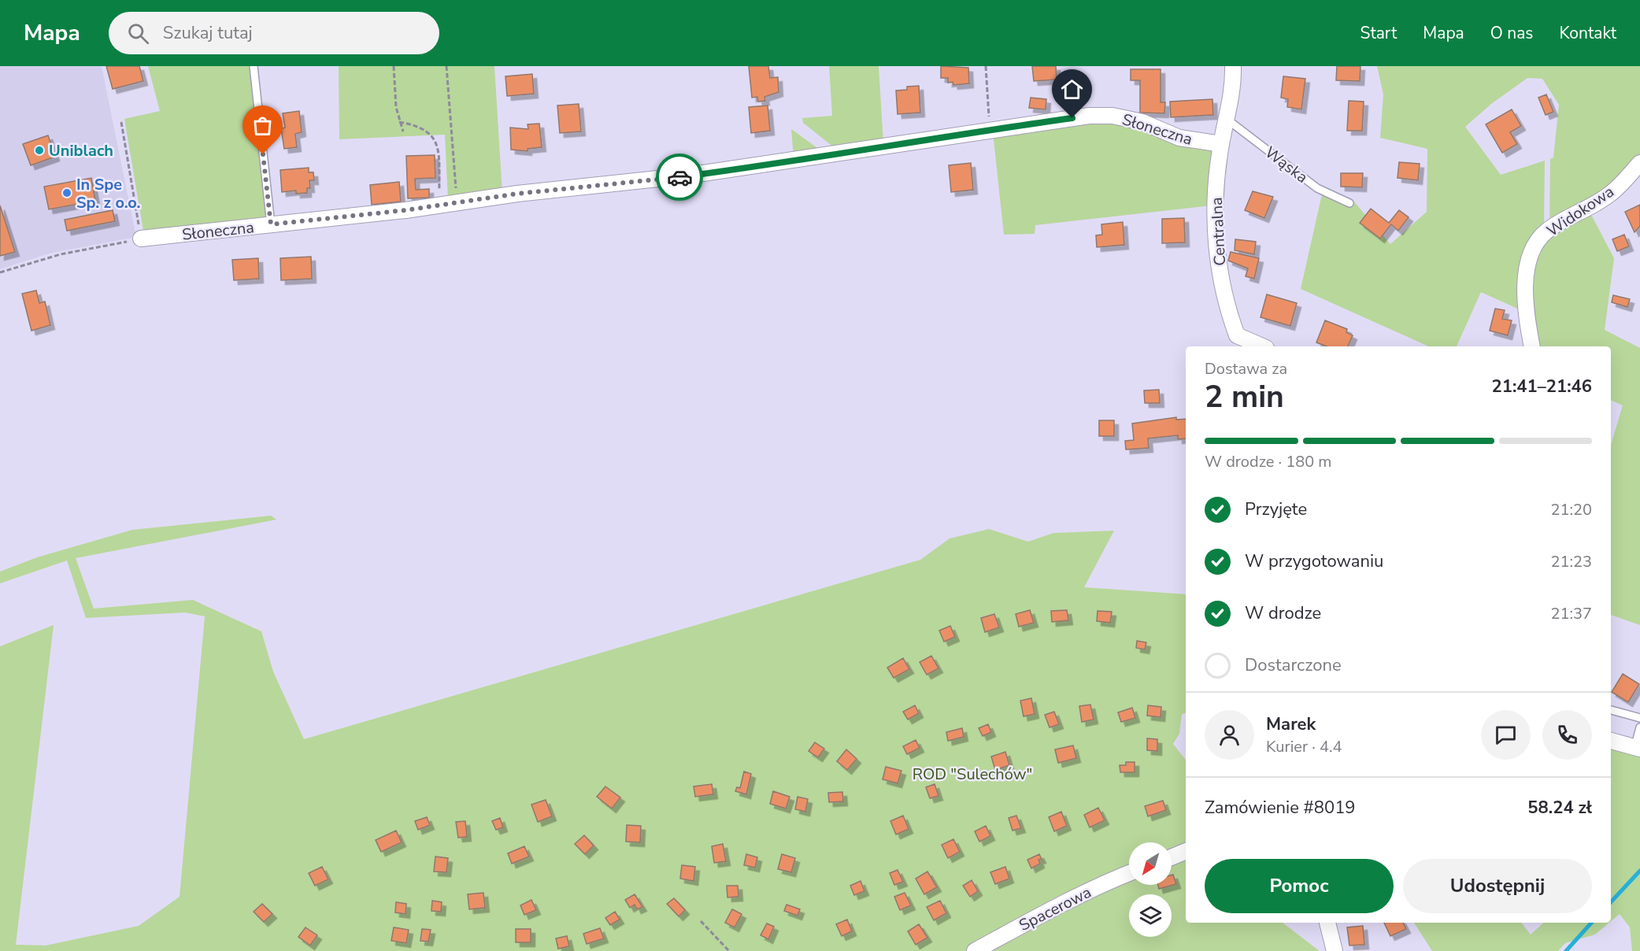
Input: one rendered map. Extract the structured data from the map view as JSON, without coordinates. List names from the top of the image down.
{
  "streets": {
    "street": [
      "Słoneczna",
      "Widokowa",
      "Centralna",
      "Spacerowa"
    ],
    "lane": ["Wąska"]
  },
  "crossings": [
    ["Słoneczna", "Centralna"],
    ["Wąska", "Centralna"]
  ],
  "parks": ["ROD \"Sulechów\""],
  "places": ["Uniblach", "In Spe Sp. z o.o."],
  "north": "bottom left",
  "page": {
    "header": "Mapa",
    "search": "Szukaj tutaj",
    "nav": [
      "Start",
      "Mapa",
      "O nas",
      "Kontakt"
    ],
    "heading": ["2 min", "Dostawa za", "21:41–21:46"],
    "panel": [
      "Marek",
      "Kurier · 4.4",
      "Zamówienie #8019",
      "58.24 zł"
    ],
    "bar": "W drodze · 180 m",
    "list": [
      ["Przyjęte", "21:20"],
      ["W przygotowaniu", "21:23"],
      ["W drodze", "21:37"],
      "Dostarczone"
    ],
    "buttons": ["Pomoc", "Udostępnij"]
  }
}
